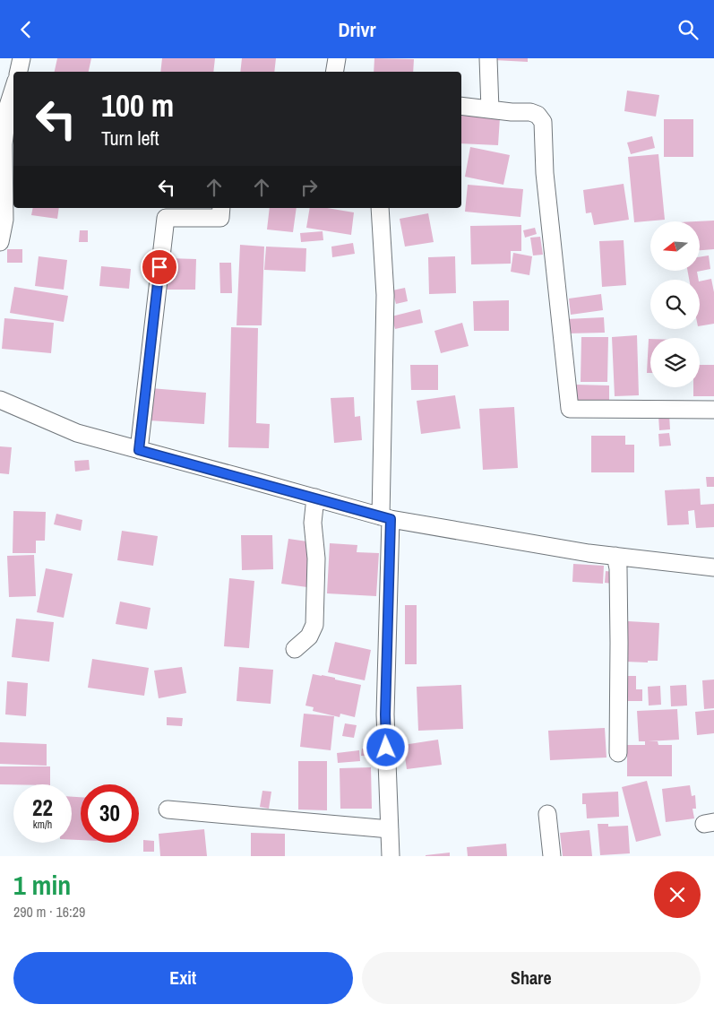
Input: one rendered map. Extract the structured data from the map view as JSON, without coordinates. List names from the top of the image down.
{
  "north": "left",
  "page": {
    "header": "Drivr",
    "turn": ["100 m", "Turn left"],
    "speed": "22 km/h",
    "limit": "30",
    "heading": ["1 min", "290 m · 16:29"],
    "buttons": ["Exit", "Share"]
  }
}
